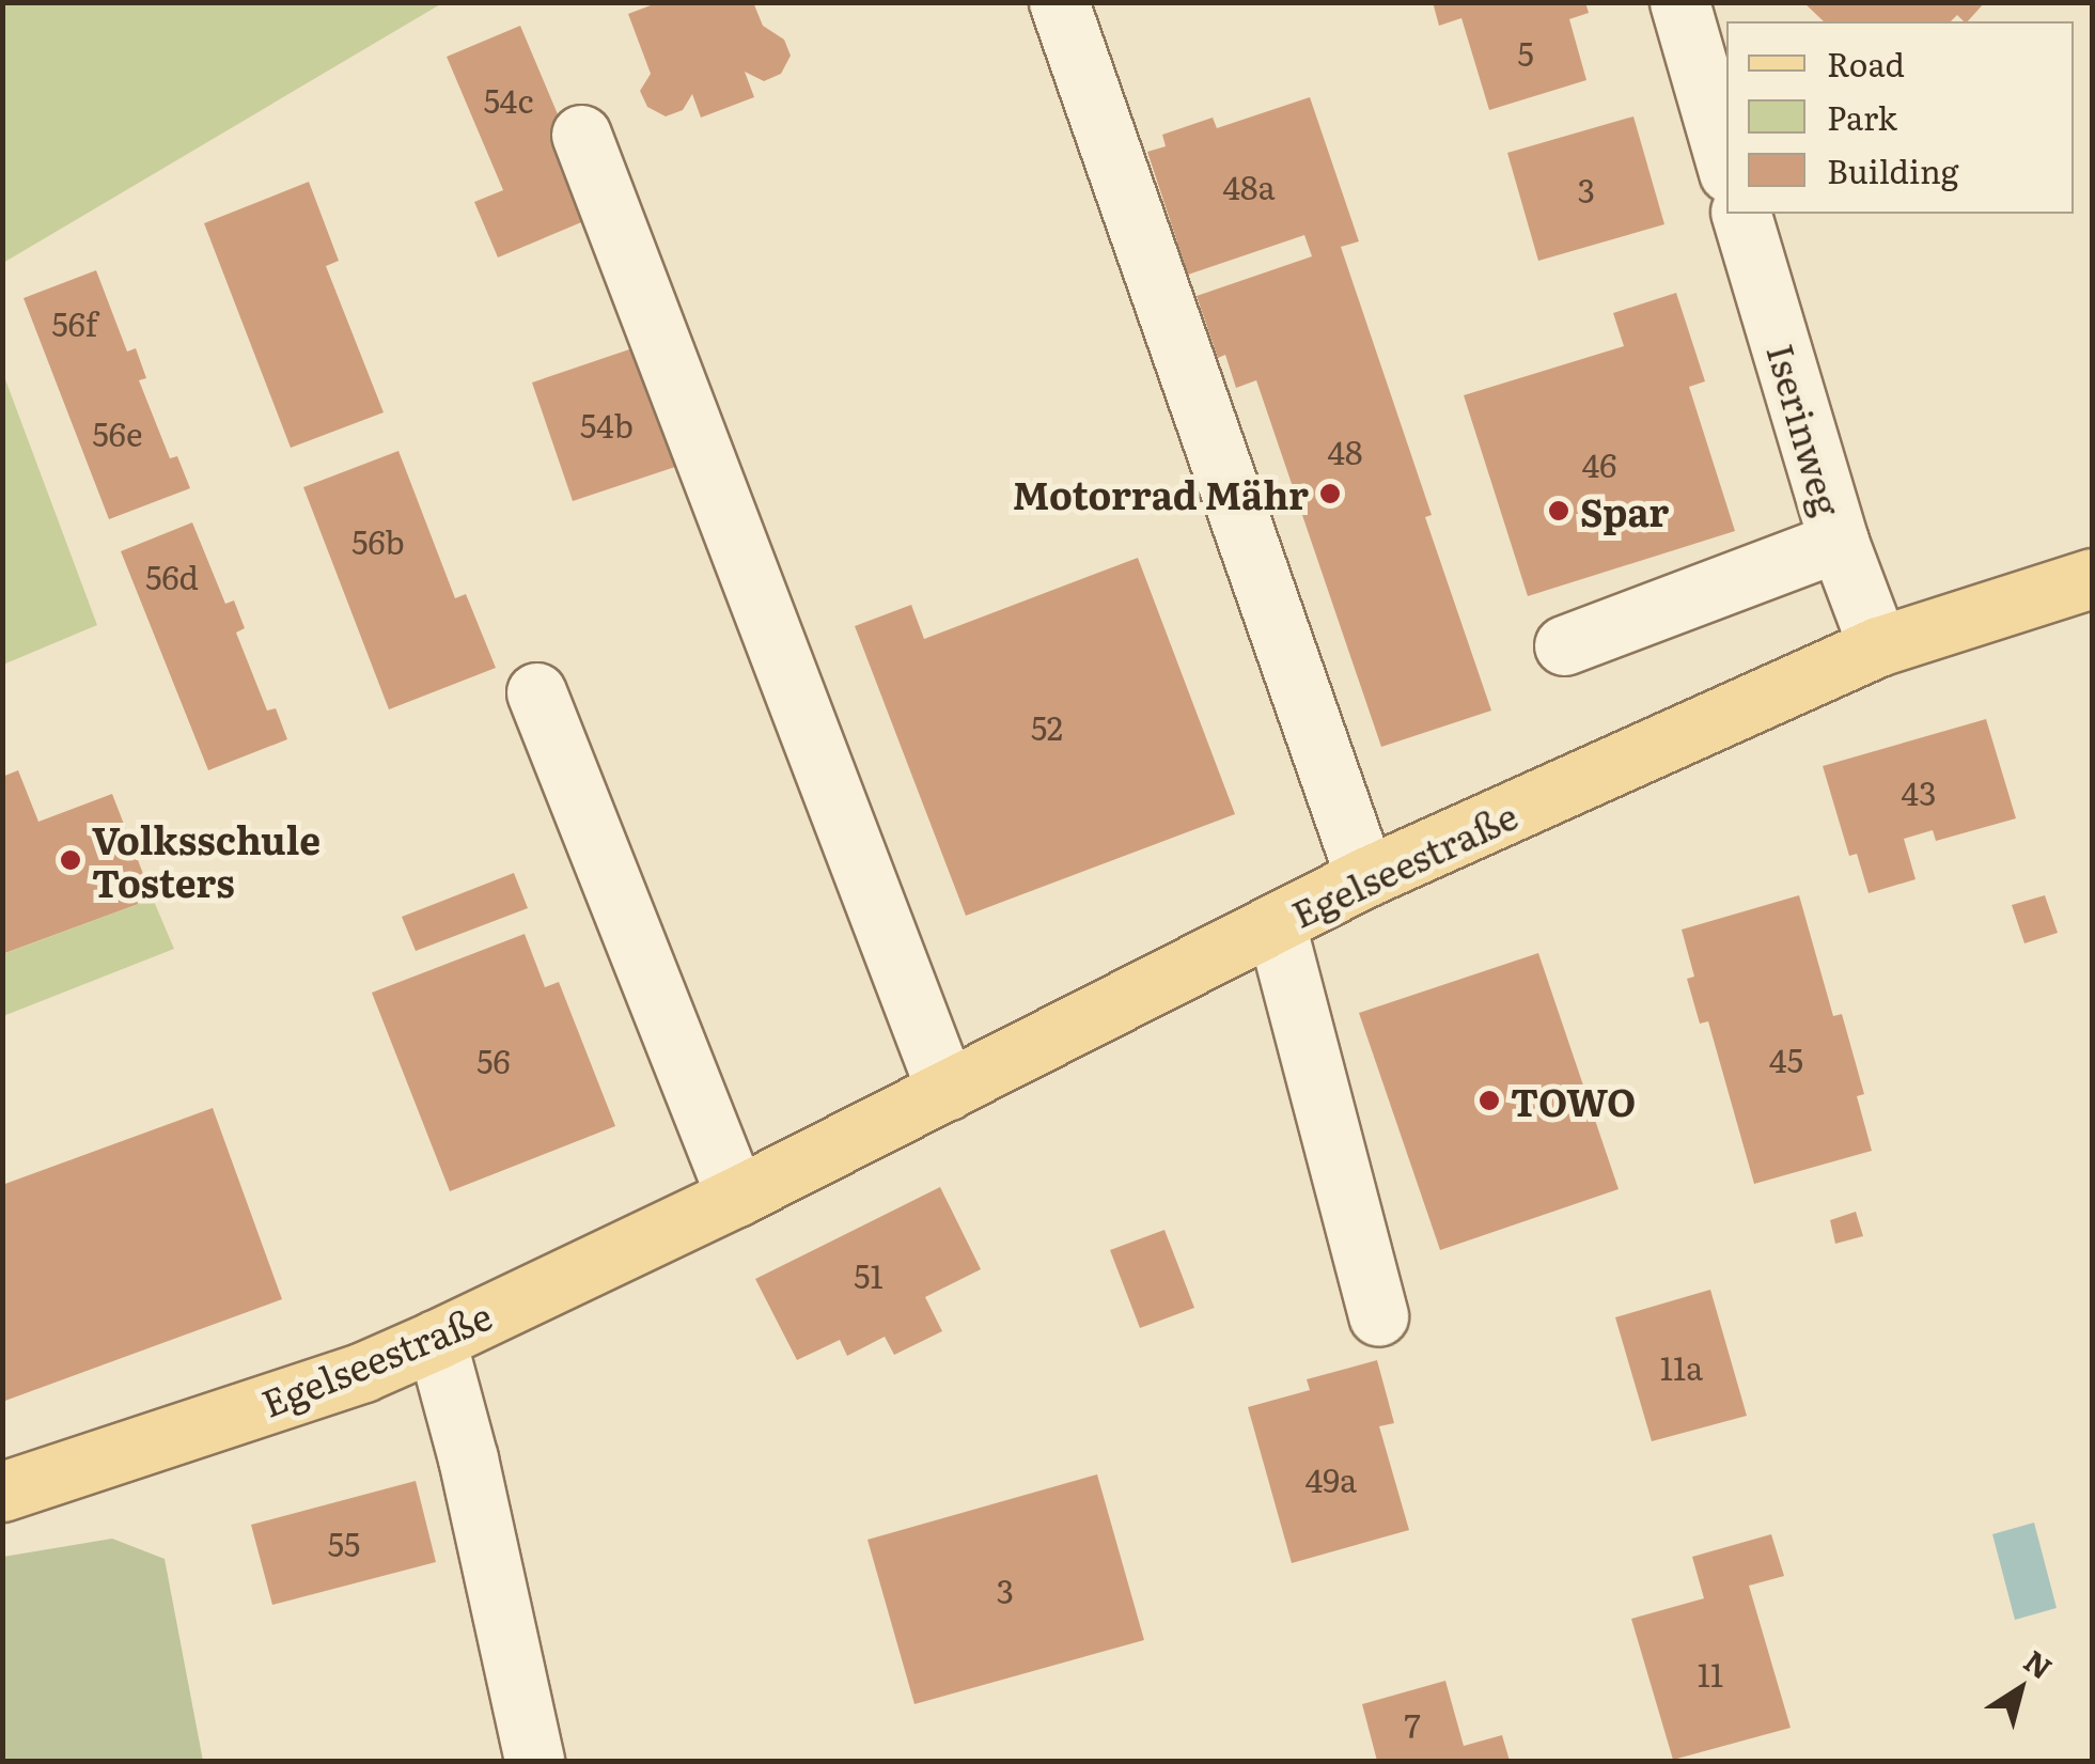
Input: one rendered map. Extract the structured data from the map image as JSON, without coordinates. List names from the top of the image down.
{
  "streets": {
    "main road": ["Egelseestraße"],
    "street": ["Iserinweg"]
  },
  "crossings": [
    ["Iserinweg", "Egelseestraße"]
  ],
  "places": [
    "Motorrad Mähr",
    "Spar",
    "Volksschule Tosters",
    "TOWO"
  ],
  "house_numbers": [
    "5",
    "54c",
    "48a",
    "3",
    "56f",
    "54b",
    "56e",
    "48",
    "46",
    "56b",
    "56d",
    "52",
    "43",
    "45",
    "56",
    "51",
    "11a",
    "49a",
    "55",
    "3",
    "11",
    "7"
  ],
  "legend": ["Road", "Park", "Building"],
  "north": "top right"
}
